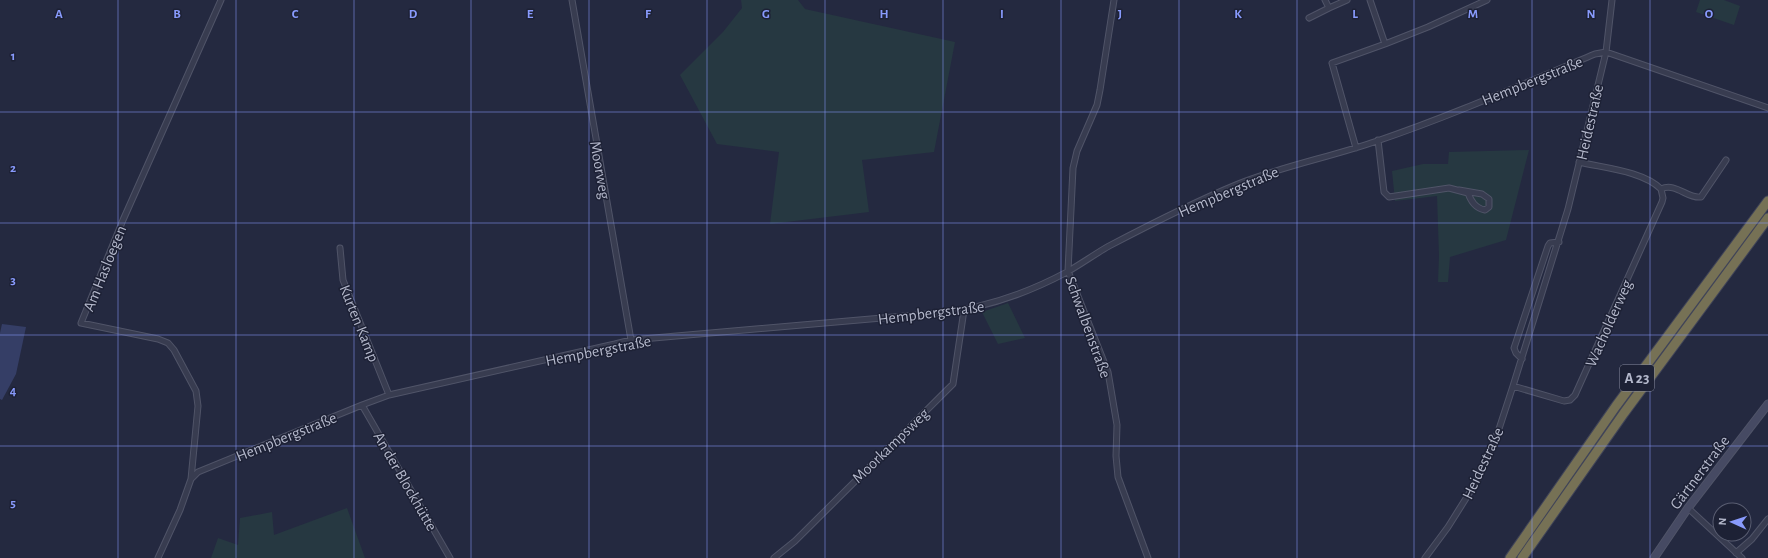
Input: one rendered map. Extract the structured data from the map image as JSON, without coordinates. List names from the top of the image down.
{
  "streets": {
    "highway": ["A 23"],
    "street": [
      "Hempbergstraße",
      "Heidestraße",
      "Moorweg",
      "Am Hasloegen",
      "Kurten Kamp",
      "Wacholderweg",
      "Schwalbenstraße",
      "Moorkampsweg",
      "Gärtnerstraße",
      "An der Blockhütte"
    ]
  },
  "crossings": [
    ["Hempbergstraße", "Heidestraße"],
    ["Hempbergstraße", "Moorweg"],
    ["Hempbergstraße", "Am Hasloegen"],
    ["Hempbergstraße", "Kurten Kamp"],
    ["Hempbergstraße", "Schwalbenstraße"],
    ["Hempbergstraße", "Moorkampsweg"],
    ["Hempbergstraße", "An der Blockhütte"],
    ["Heidestraße", "Wacholderweg"]
  ],
  "north": "left",
  "grid": {
    "columns": [
      "A",
      "B",
      "C",
      "D",
      "E",
      "F",
      "G",
      "H",
      "I",
      "J",
      "K",
      "L",
      "M",
      "N",
      "O"
    ],
    "rows": [
      "1",
      "2",
      "3",
      "4",
      "5"
    ]
  }
}
